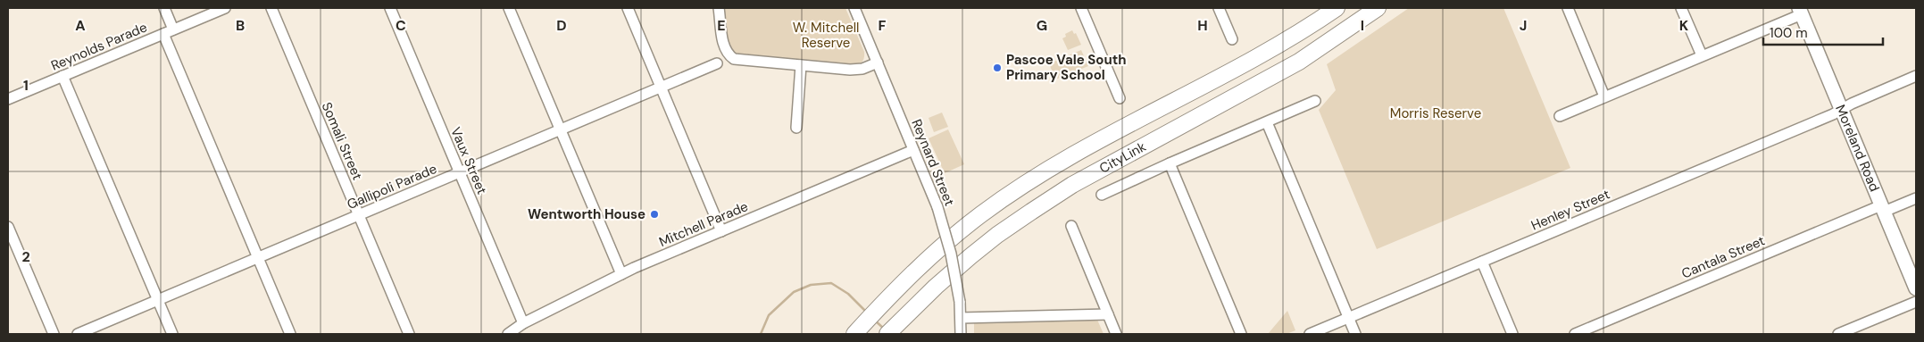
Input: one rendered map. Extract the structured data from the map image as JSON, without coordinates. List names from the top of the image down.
{
  "streets": {
    "highway": ["CityLink"],
    "main road": ["Moreland Road"],
    "street": [
      "Reynolds Parade",
      "Somali Street",
      "Vaux Street",
      "Reynard Street",
      "Gallipoli Parade",
      "Henley Street",
      "Mitchell Parade",
      "Cantala Street"
    ]
  },
  "crossings": [
    ["Somali Street", "Gallipoli Parade"],
    ["Moreland Road", "Henley Street"],
    ["Moreland Road", "Cantala Street"],
    ["Vaux Street", "Gallipoli Parade"],
    ["Vaux Street", "Mitchell Parade"],
    ["Reynard Street", "Mitchell Parade"]
  ],
  "parks": ["W. Mitchell Reserve", "Morris Reserve"],
  "places": ["Pascoe Vale South Primary School", "Wentworth House"],
  "scale_bar": "100 m",
  "grid": {
    "columns": [
      "A",
      "B",
      "C",
      "D",
      "E",
      "F",
      "G",
      "H",
      "I",
      "J",
      "K"
    ],
    "rows": ["1", "2"]
  }
}
